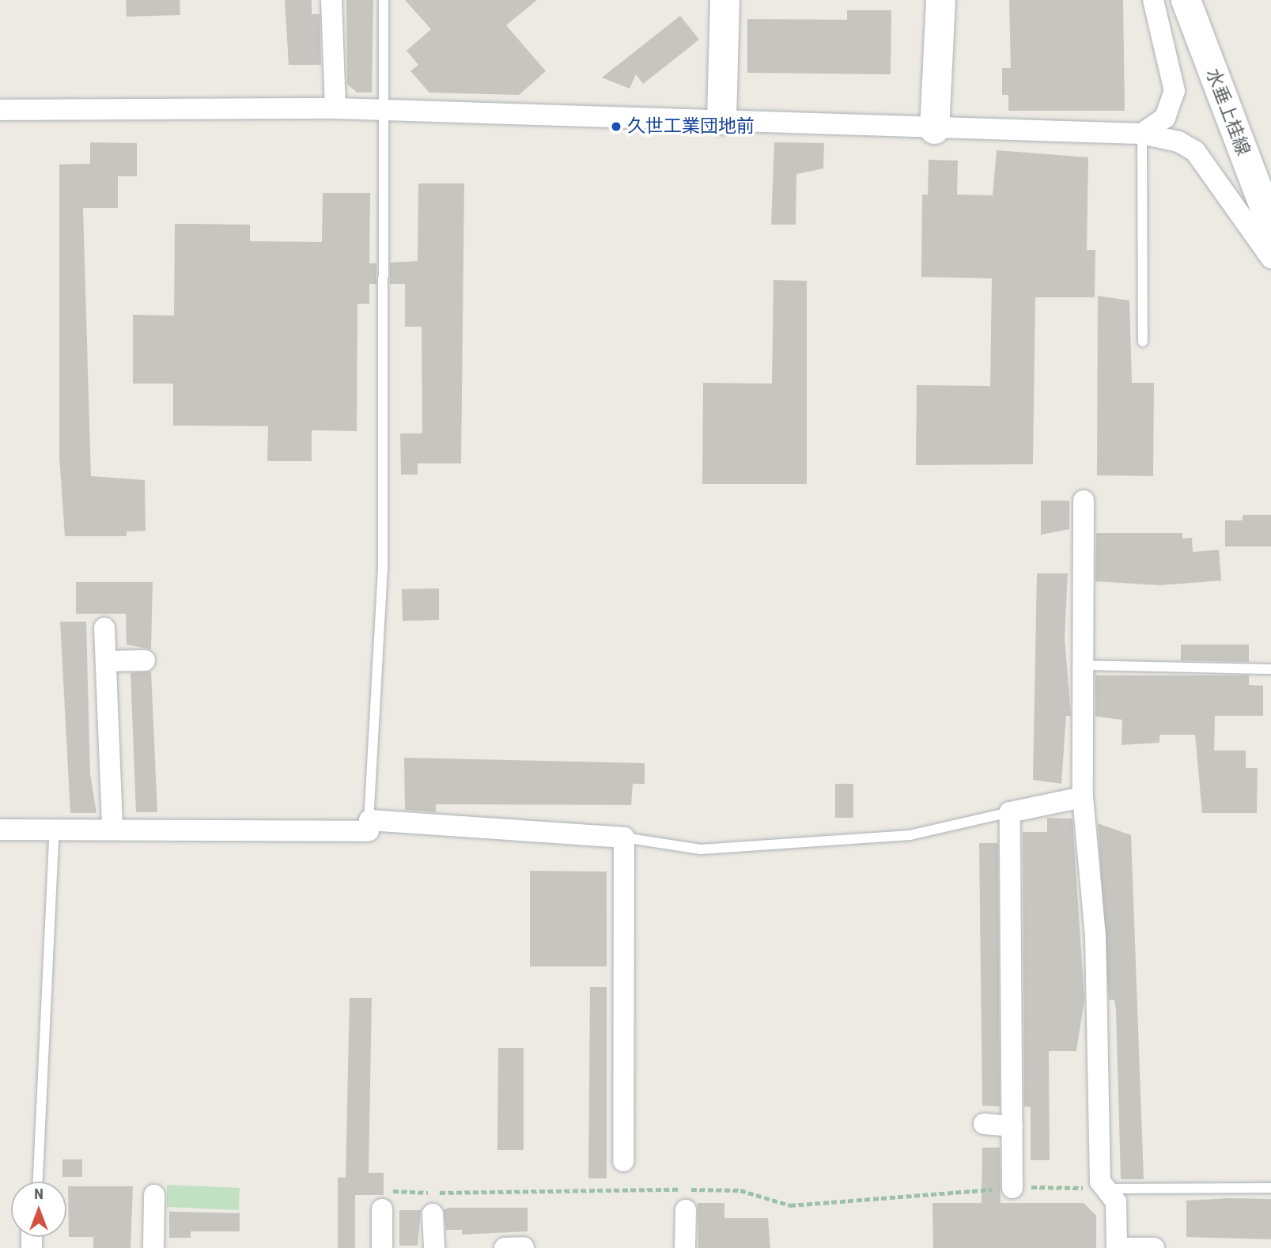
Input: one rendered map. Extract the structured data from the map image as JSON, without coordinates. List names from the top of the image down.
{
  "streets": {
    "street": ["水垂上桂線"]
  },
  "places": ["久世工業団地前"],
  "north": "top"
}
